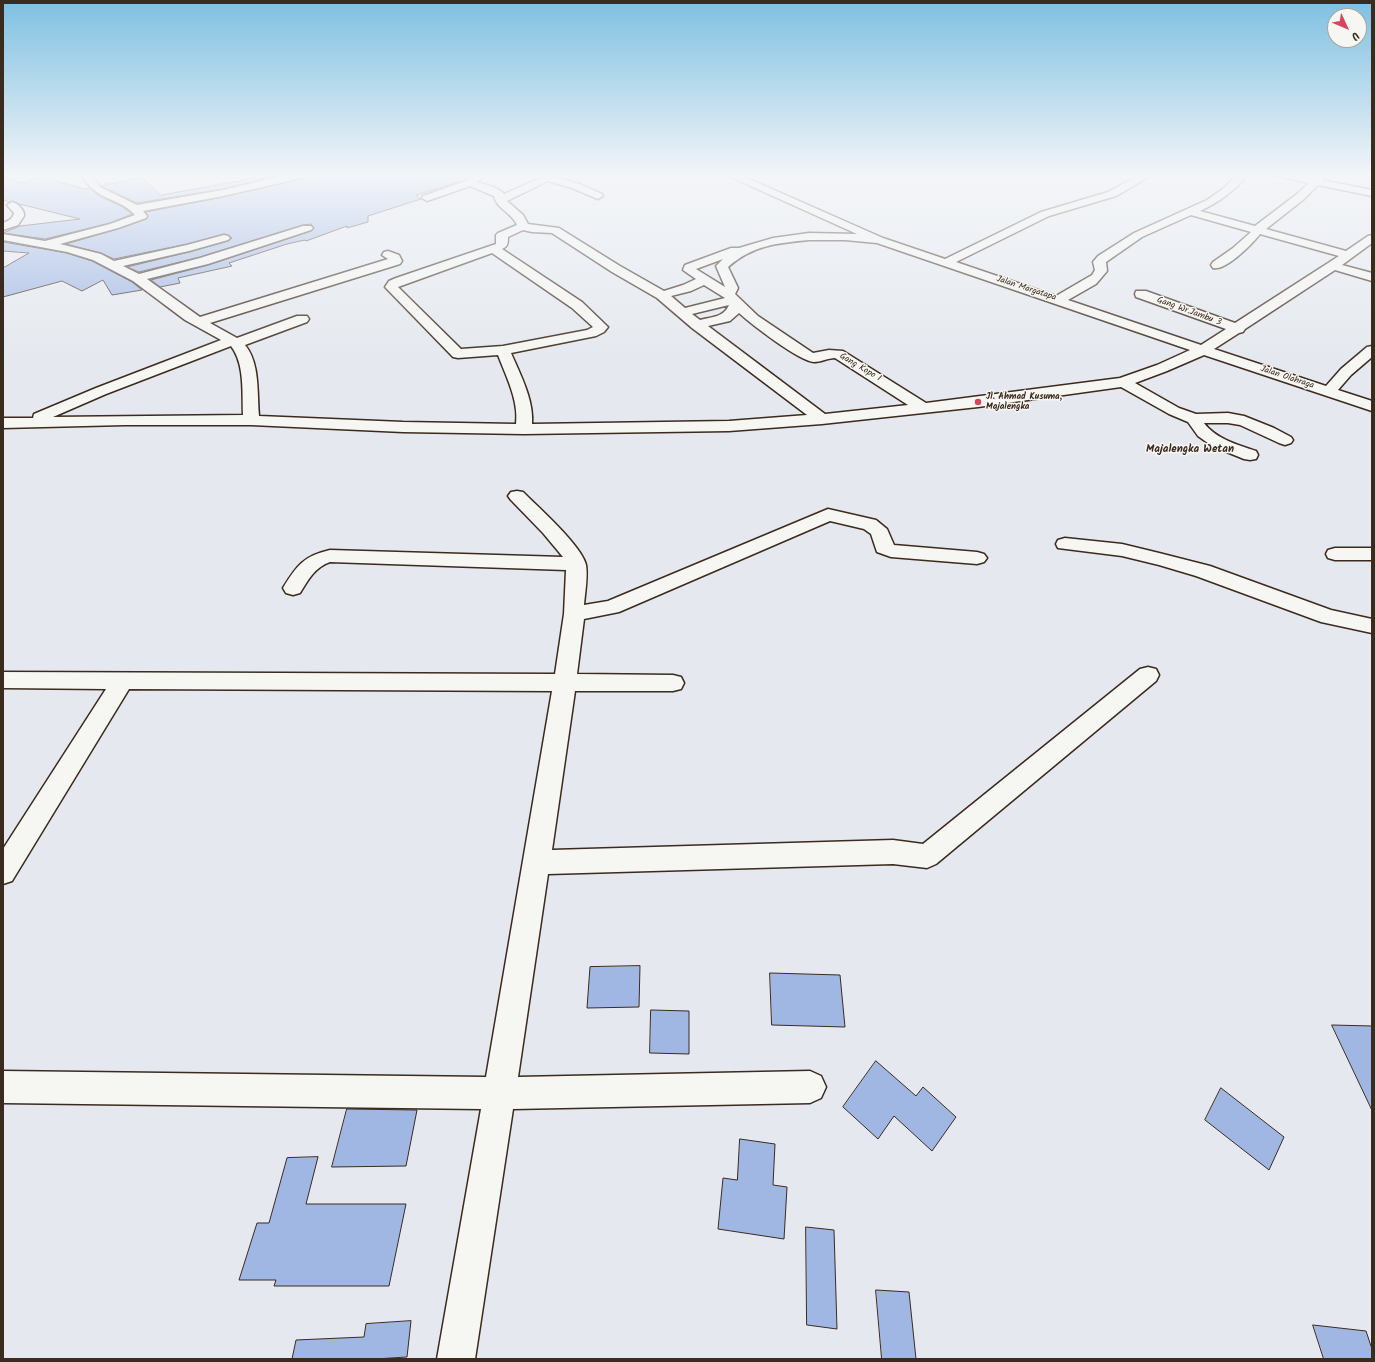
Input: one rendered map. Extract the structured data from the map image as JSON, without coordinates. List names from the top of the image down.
{
  "streets": {
    "street": [
      "Jalan Margatapa",
      "Gang Wr.Jambu 3",
      "Gang Kopo 1",
      "Jalan Olahraga"
    ]
  },
  "crossings": [
    ["Jalan Margatapa", "Jalan Olahraga"]
  ],
  "districts": ["Majalengka Wetan"],
  "places": ["Jl. Ahmad Kusuma, Majalengka"],
  "north": "bottom right"
}
